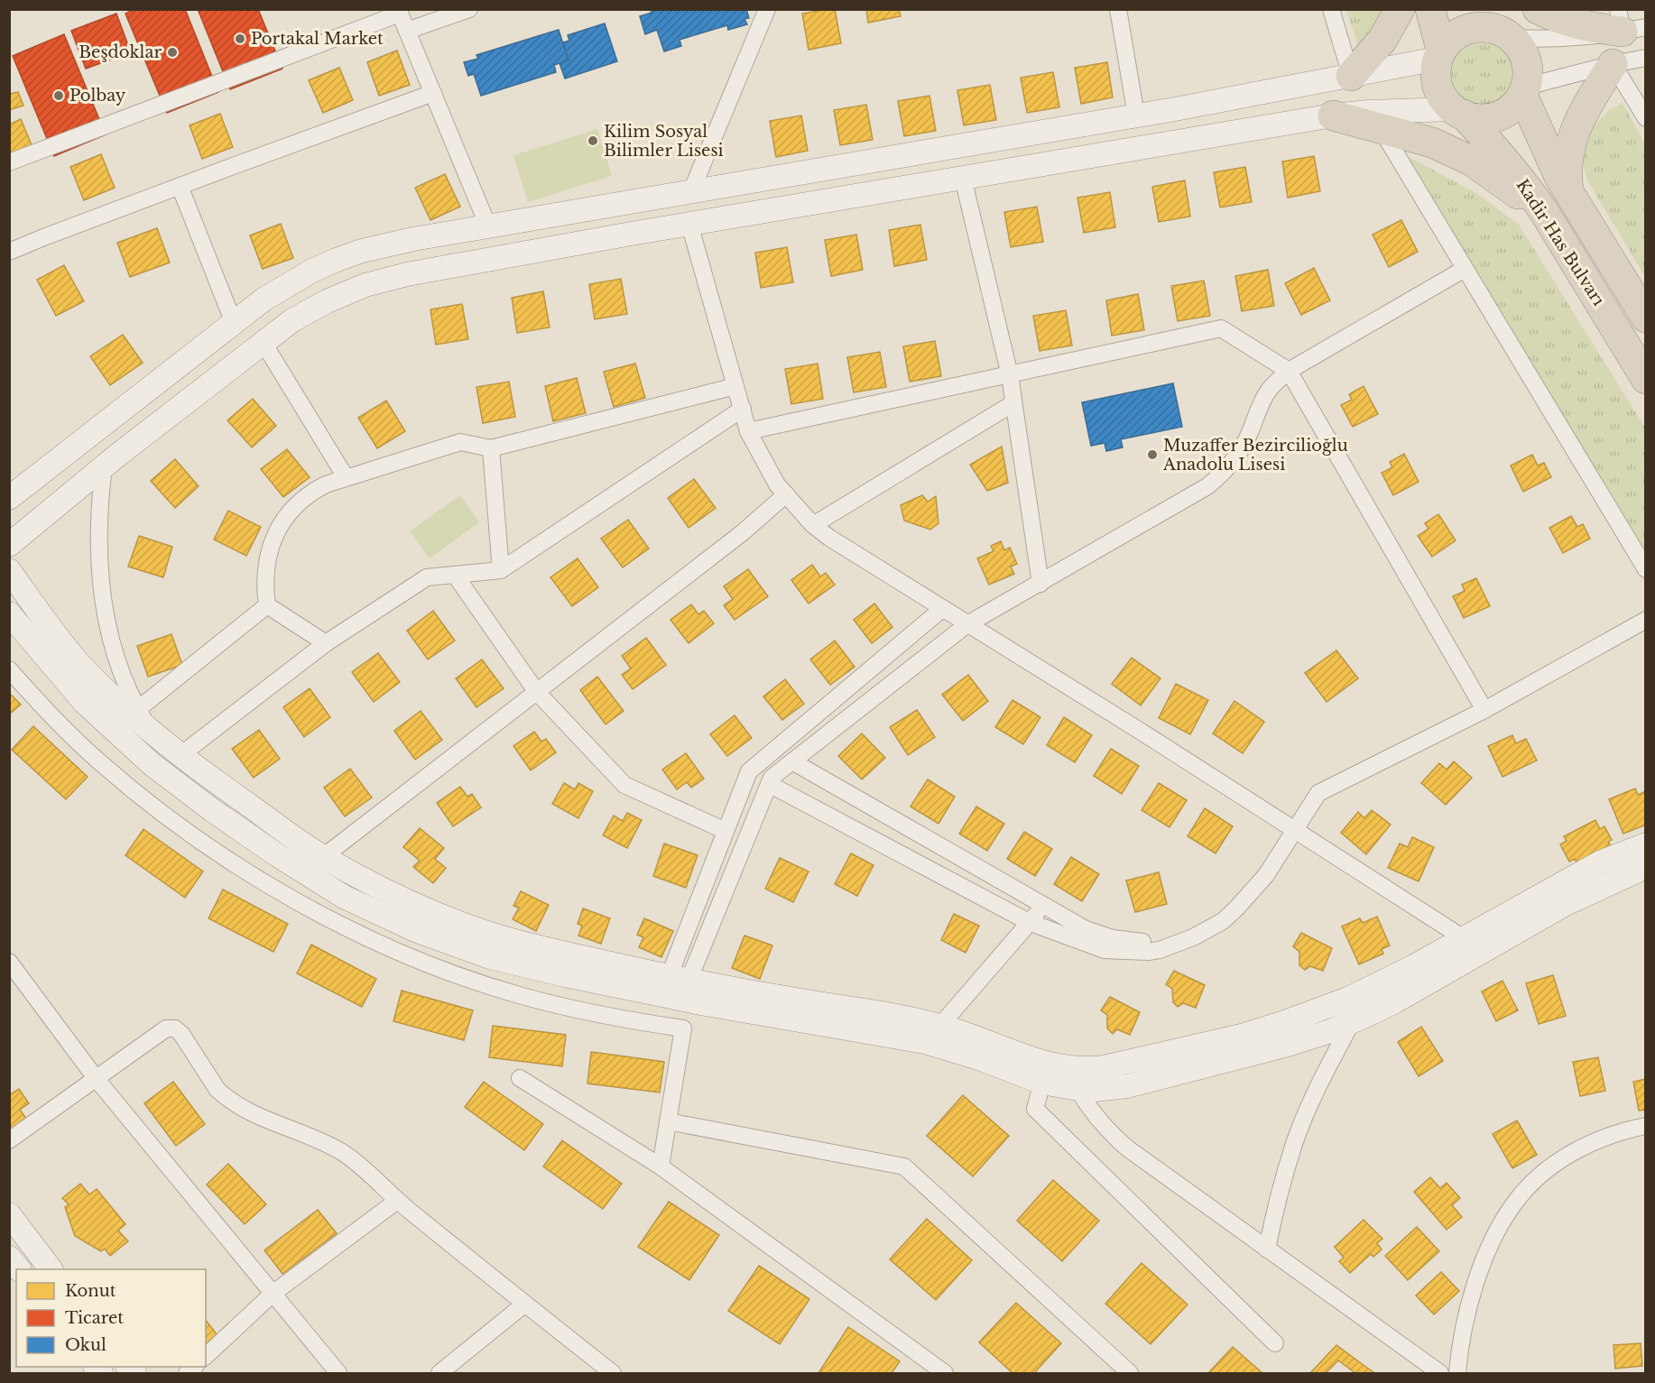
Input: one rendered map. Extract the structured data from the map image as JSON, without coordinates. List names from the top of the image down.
{
  "streets": {
    "highway": ["Kadir Has Bulvarı"]
  },
  "places": [
    "Portakal Market",
    "Beşdoklar",
    "Polbay",
    "Kilim Sosyal Bilimler Lisesi",
    "Muzaffer Bezircilioğlu Anadolu Lisesi"
  ],
  "legend": ["Konut", "Ticaret", "Okul"]
}
